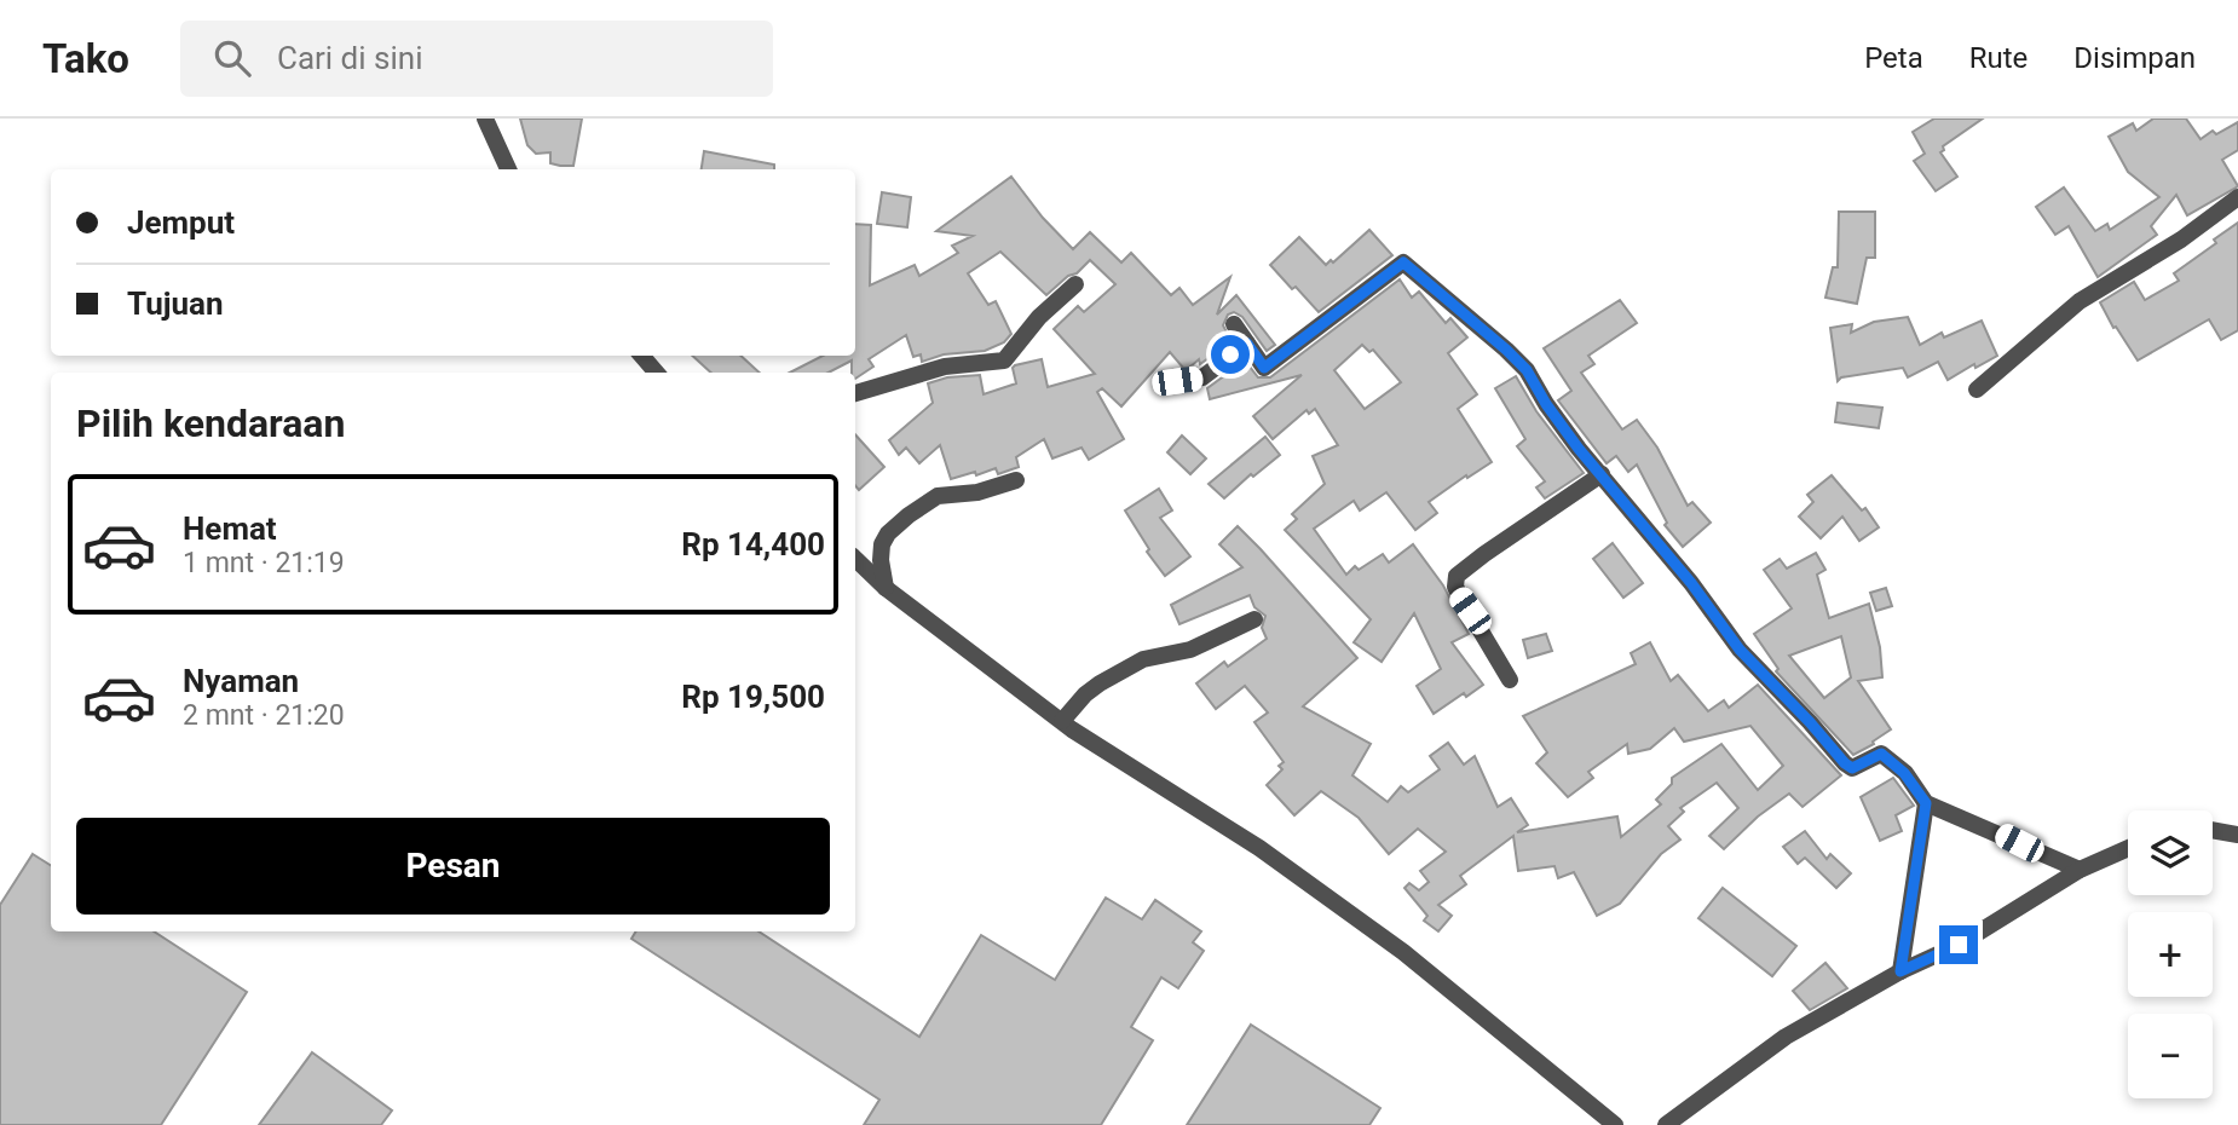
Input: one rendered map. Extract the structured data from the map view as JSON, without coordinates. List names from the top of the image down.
{
  "page": {
    "header": "Tako",
    "search": "Cari di sini",
    "nav": ["Peta", "Rute", "Disimpan"],
    "banner": ["Jemput", "Tujuan"],
    "heading": "Pilih kendaraan",
    "list": [
      {
        "name": "Hemat",
        "note": "1 mnt · 21:19",
        "value": "Rp 14,400"
      },
      {
        "name": "Nyaman",
        "note": "2 mnt · 21:20",
        "value": "Rp 19,500"
      }
    ],
    "buttons": "Pesan",
    "map_buttons": ["+", "−"]
  }
}
